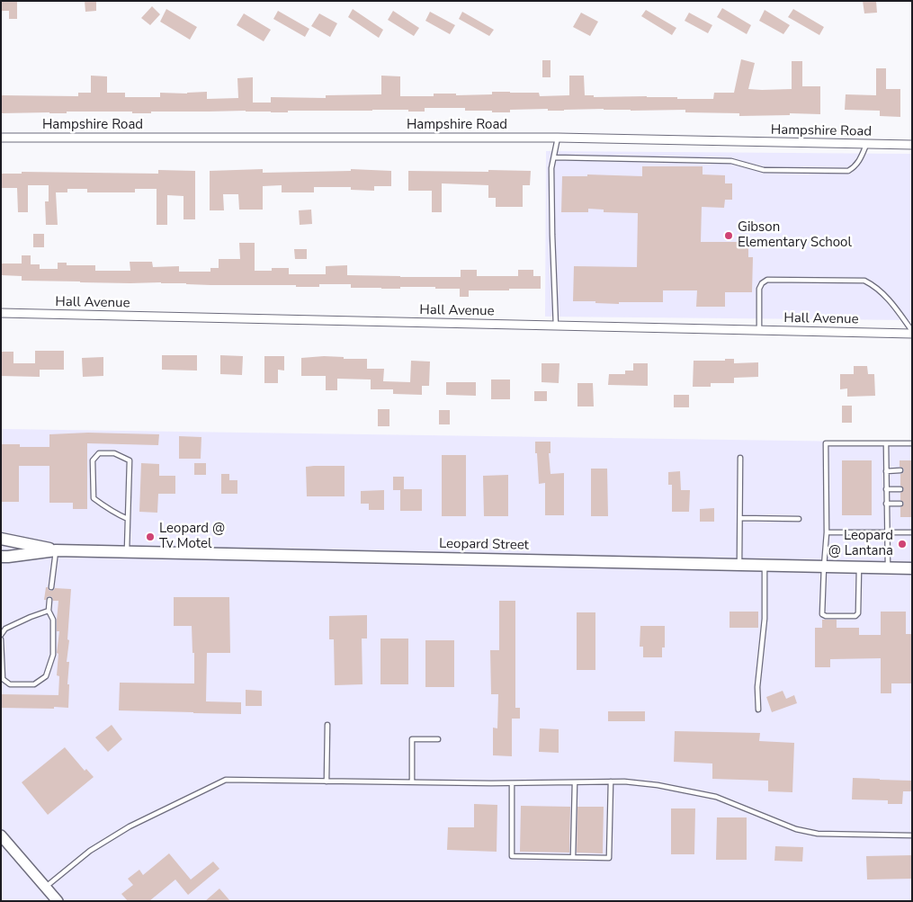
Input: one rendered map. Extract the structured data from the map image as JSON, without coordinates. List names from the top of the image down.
{
  "streets": {
    "main road": ["Leopard Street"],
    "street": ["Hampshire Road", "Hall Avenue"]
  },
  "places": ["Gibson Elementary School", "Leopard @ Tv Motel", "Leopard @ Lantana"]
}
